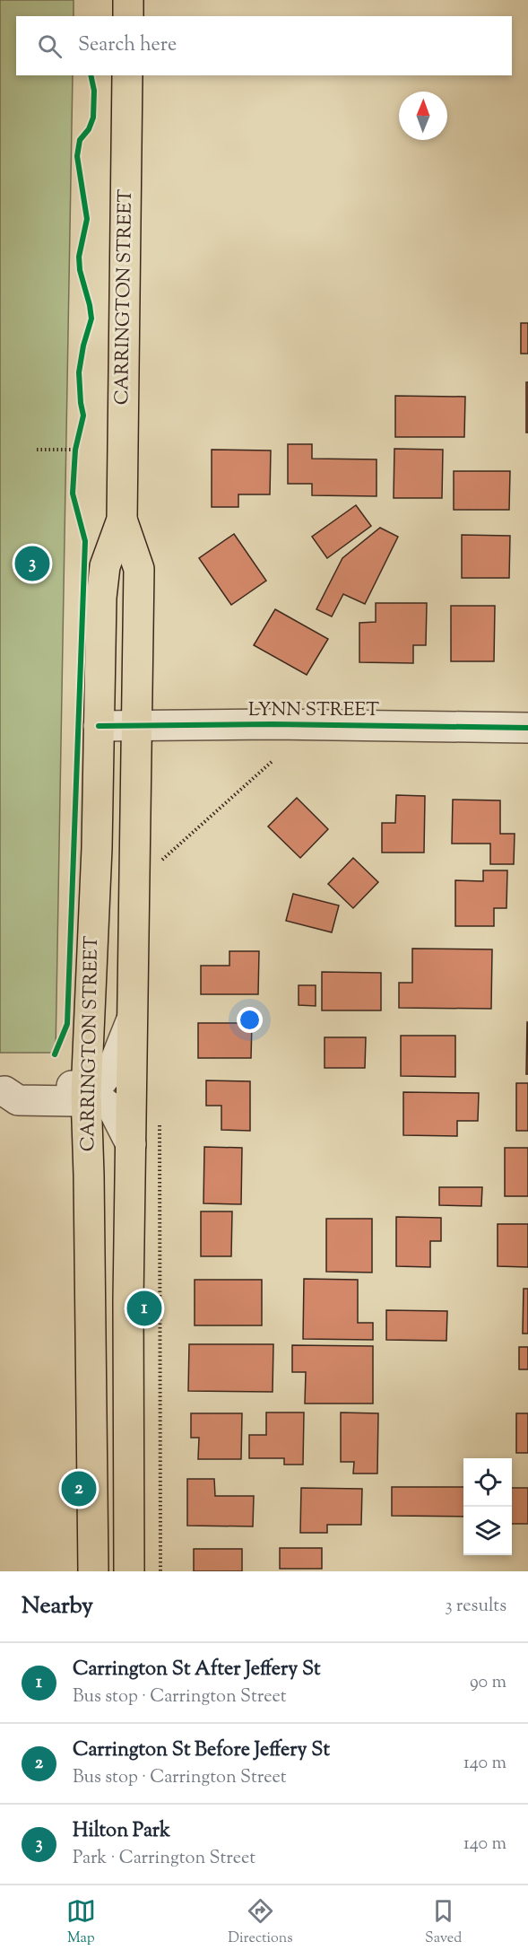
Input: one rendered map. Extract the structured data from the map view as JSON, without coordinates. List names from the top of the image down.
{
  "streets": {
    "main road": ["CARRINGTON STREET"],
    "street": ["LYNN STREET"]
  },
  "crossings": [
    ["CARRINGTON STREET", "LYNN STREET"]
  ],
  "north": "top",
  "page": {
    "search": "Search here",
    "pins": ["3", "1", "2"],
    "heading": ["Nearby", "3 results"],
    "list": [
      {
        "mark": "1",
        "name": "Carrington St After Jeffery St",
        "note": "Bus stop · Carrington Street",
        "value": "90 m"
      },
      {
        "mark": "2",
        "name": "Carrington St Before Jeffery St",
        "note": "Bus stop · Carrington Street",
        "value": "140 m"
      },
      {
        "mark": "3",
        "name": "Hilton Park",
        "note": "Park · Carrington Street",
        "value": "140 m"
      }
    ],
    "nav": ["Map", "Directions", "Saved"]
  }
}
